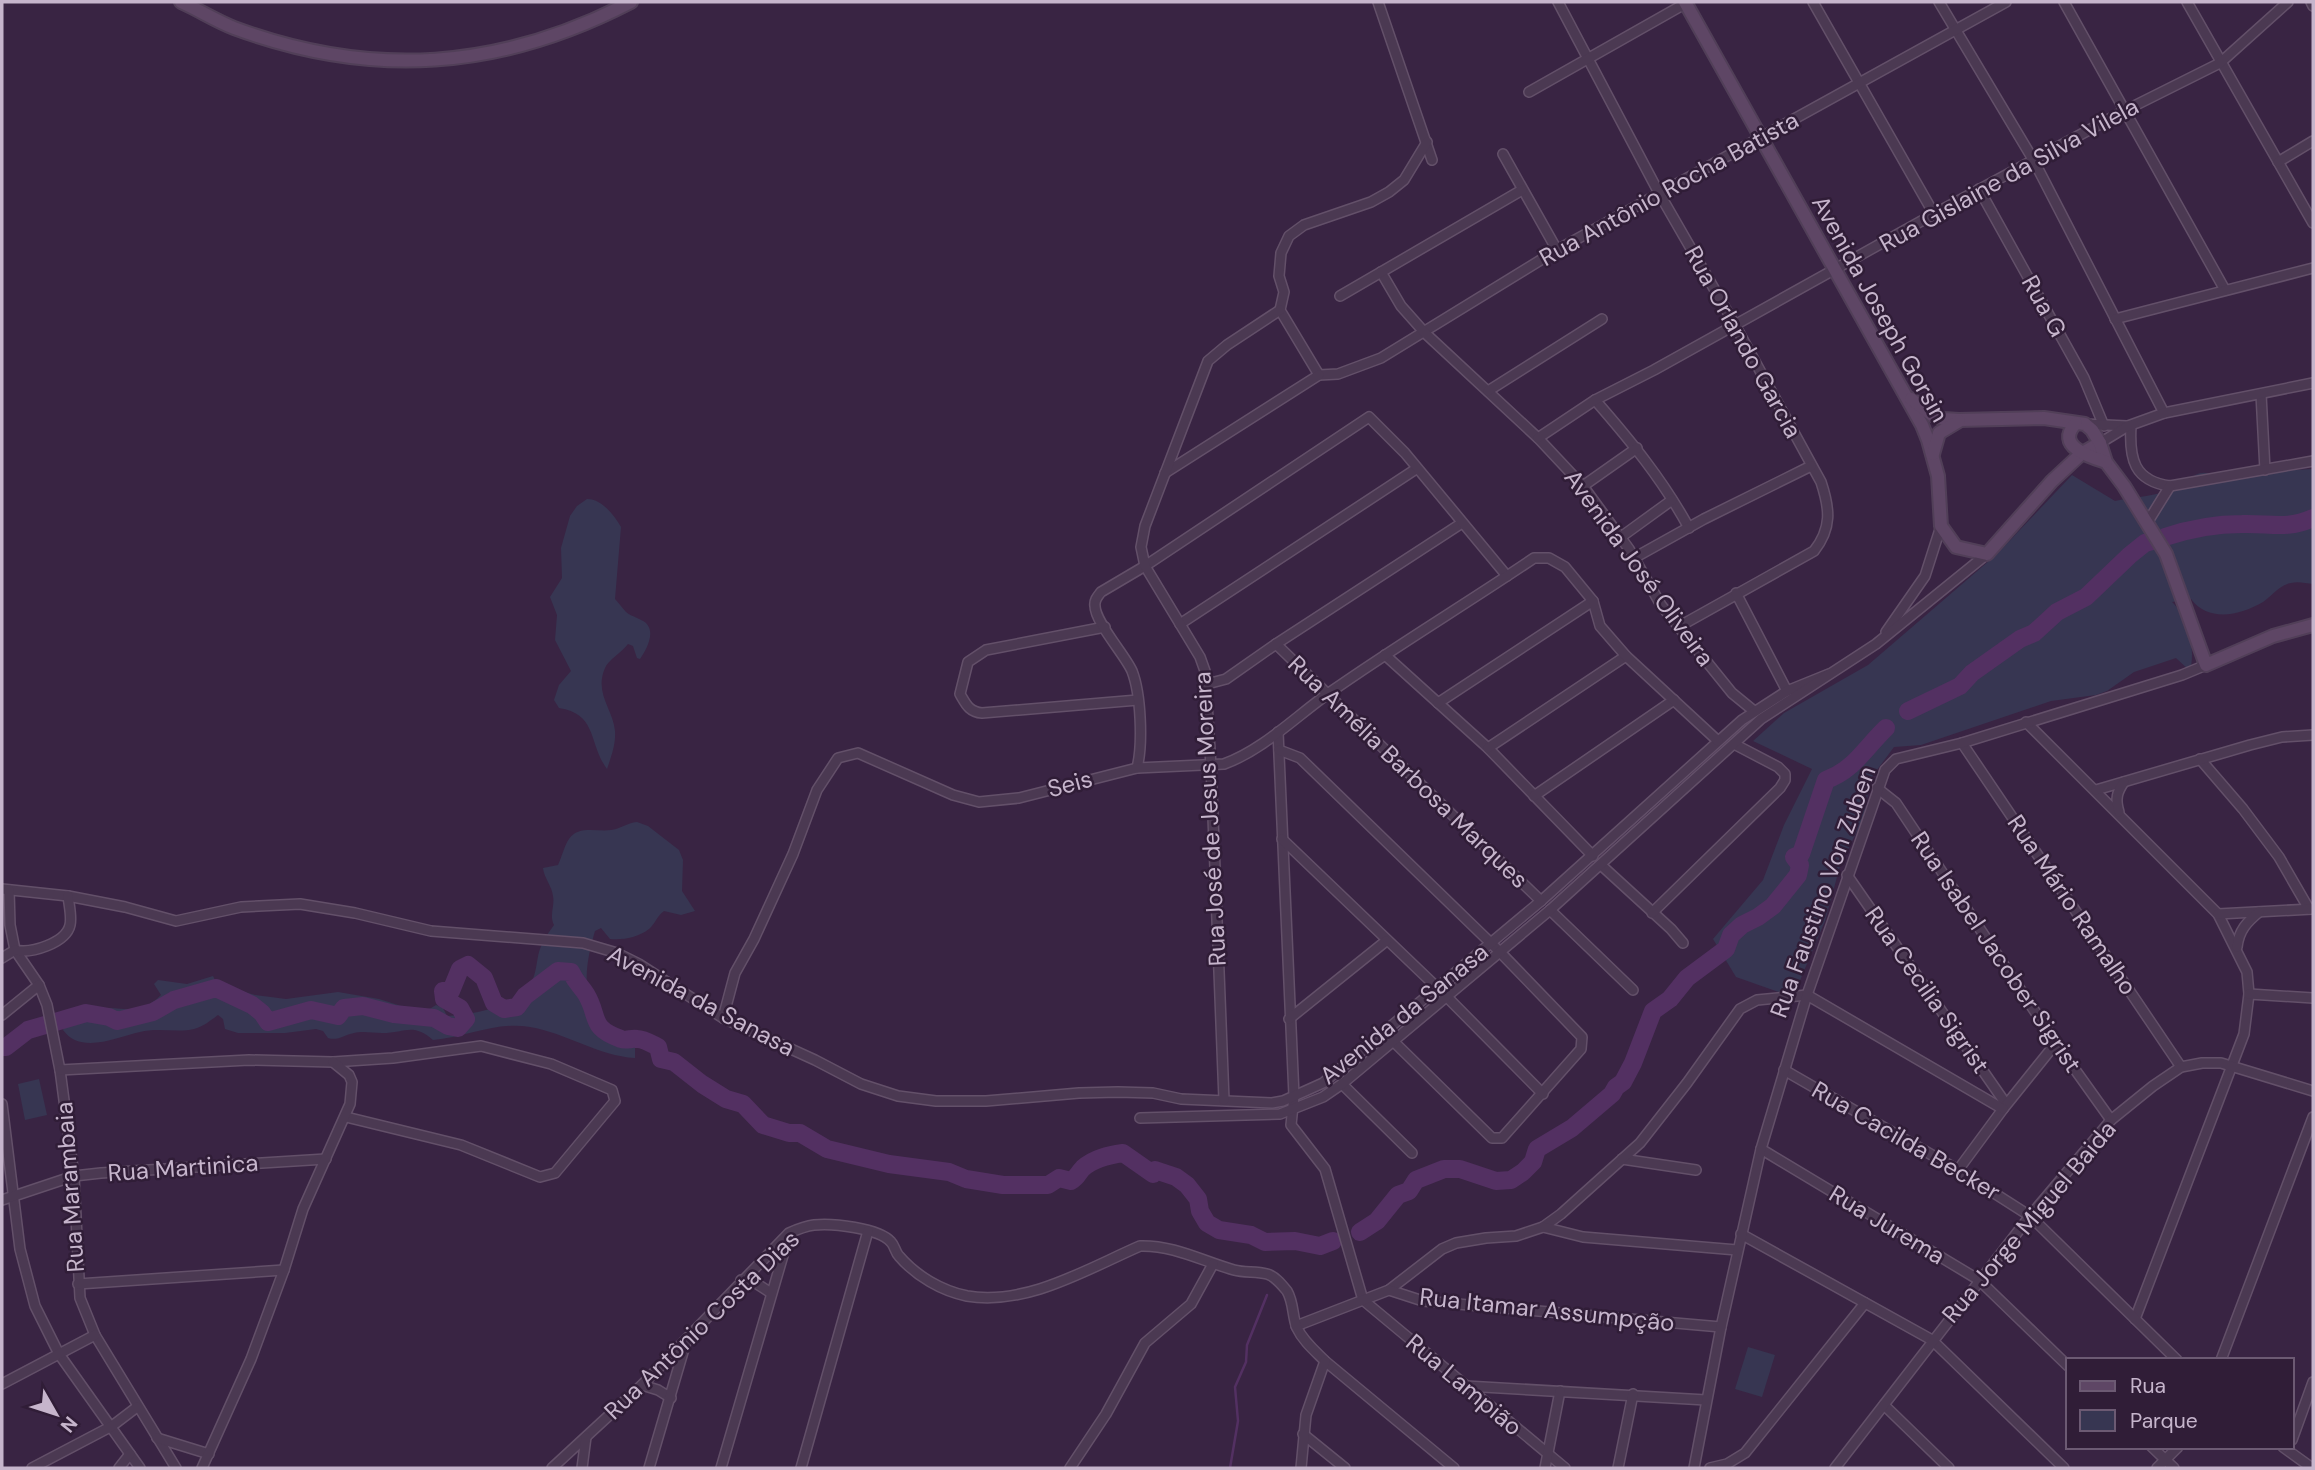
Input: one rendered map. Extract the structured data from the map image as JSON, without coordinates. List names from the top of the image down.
{
  "streets": {
    "street": [
      "Rua Gislaine da Silva Vilela",
      "Rua Antônio Rocha Batista",
      "Rua G",
      "Avenida Joseph Gorsin",
      "Rua Orlando Garcia",
      "Avenida José Oliveira",
      "Rua Amélia Barbosa Marques",
      "Seis",
      "Rua José de Jesus Moreira",
      "Rua Faustino Von Zuben",
      "Rua Mário Ramalho",
      "Rua Isabel Jacober Sigrist",
      "Rua Cecilia Sigrist",
      "Avenida da Sanasa",
      "Rua Cacilda Becker",
      "Rua Martinica",
      "Rua Marambaia",
      "Rua Jorge Miguel Baida",
      "Rua Jurema",
      "Rua Itamar Assumpção",
      "Rua Antônio Costa Dias",
      "Rua Lampião"
    ]
  },
  "crossings": [
    ["Rua Gislaine da Silva Vilela", "Rua G"],
    ["Rua Gislaine da Silva Vilela", "Avenida Joseph Gorsin"],
    ["Rua Gislaine da Silva Vilela", "Rua Orlando Garcia"],
    ["Rua Gislaine da Silva Vilela", "Avenida José Oliveira"],
    ["Rua Antônio Rocha Batista", "Avenida Joseph Gorsin"],
    ["Rua Antônio Rocha Batista", "Rua Orlando Garcia"],
    ["Rua Antônio Rocha Batista", "Avenida José Oliveira"],
    ["Rua Orlando Garcia", "Avenida José Oliveira"],
    ["Avenida José Oliveira", "Avenida da Sanasa"],
    ["Rua Amélia Barbosa Marques", "Seis"],
    ["Rua Amélia Barbosa Marques", "Avenida da Sanasa"],
    ["Seis", "Rua José de Jesus Moreira"],
    ["Seis", "Avenida da Sanasa"],
    ["Rua José de Jesus Moreira", "Avenida da Sanasa"],
    ["Rua Faustino Von Zuben", "Rua Mário Ramalho"],
    ["Rua Faustino Von Zuben", "Rua Isabel Jacober Sigrist"],
    ["Rua Faustino Von Zuben", "Rua Cecilia Sigrist"],
    ["Rua Faustino Von Zuben", "Rua Cacilda Becker"],
    ["Rua Faustino Von Zuben", "Rua Jurema"],
    ["Rua Faustino Von Zuben", "Rua Itamar Assumpção"],
    ["Rua Mário Ramalho", "Rua Jorge Miguel Baida"],
    ["Rua Isabel Jacober Sigrist", "Rua Jorge Miguel Baida"],
    ["Avenida da Sanasa", "Rua Marambaia"],
    ["Rua Cacilda Becker", "Rua Jorge Miguel Baida"],
    ["Rua Martinica", "Rua Marambaia"],
    ["Rua Jorge Miguel Baida", "Rua Jurema"],
    ["Rua Itamar Assumpção", "Rua Lampião"]
  ],
  "legend": ["Rua", "Parque"],
  "north": "bottom right"
}
